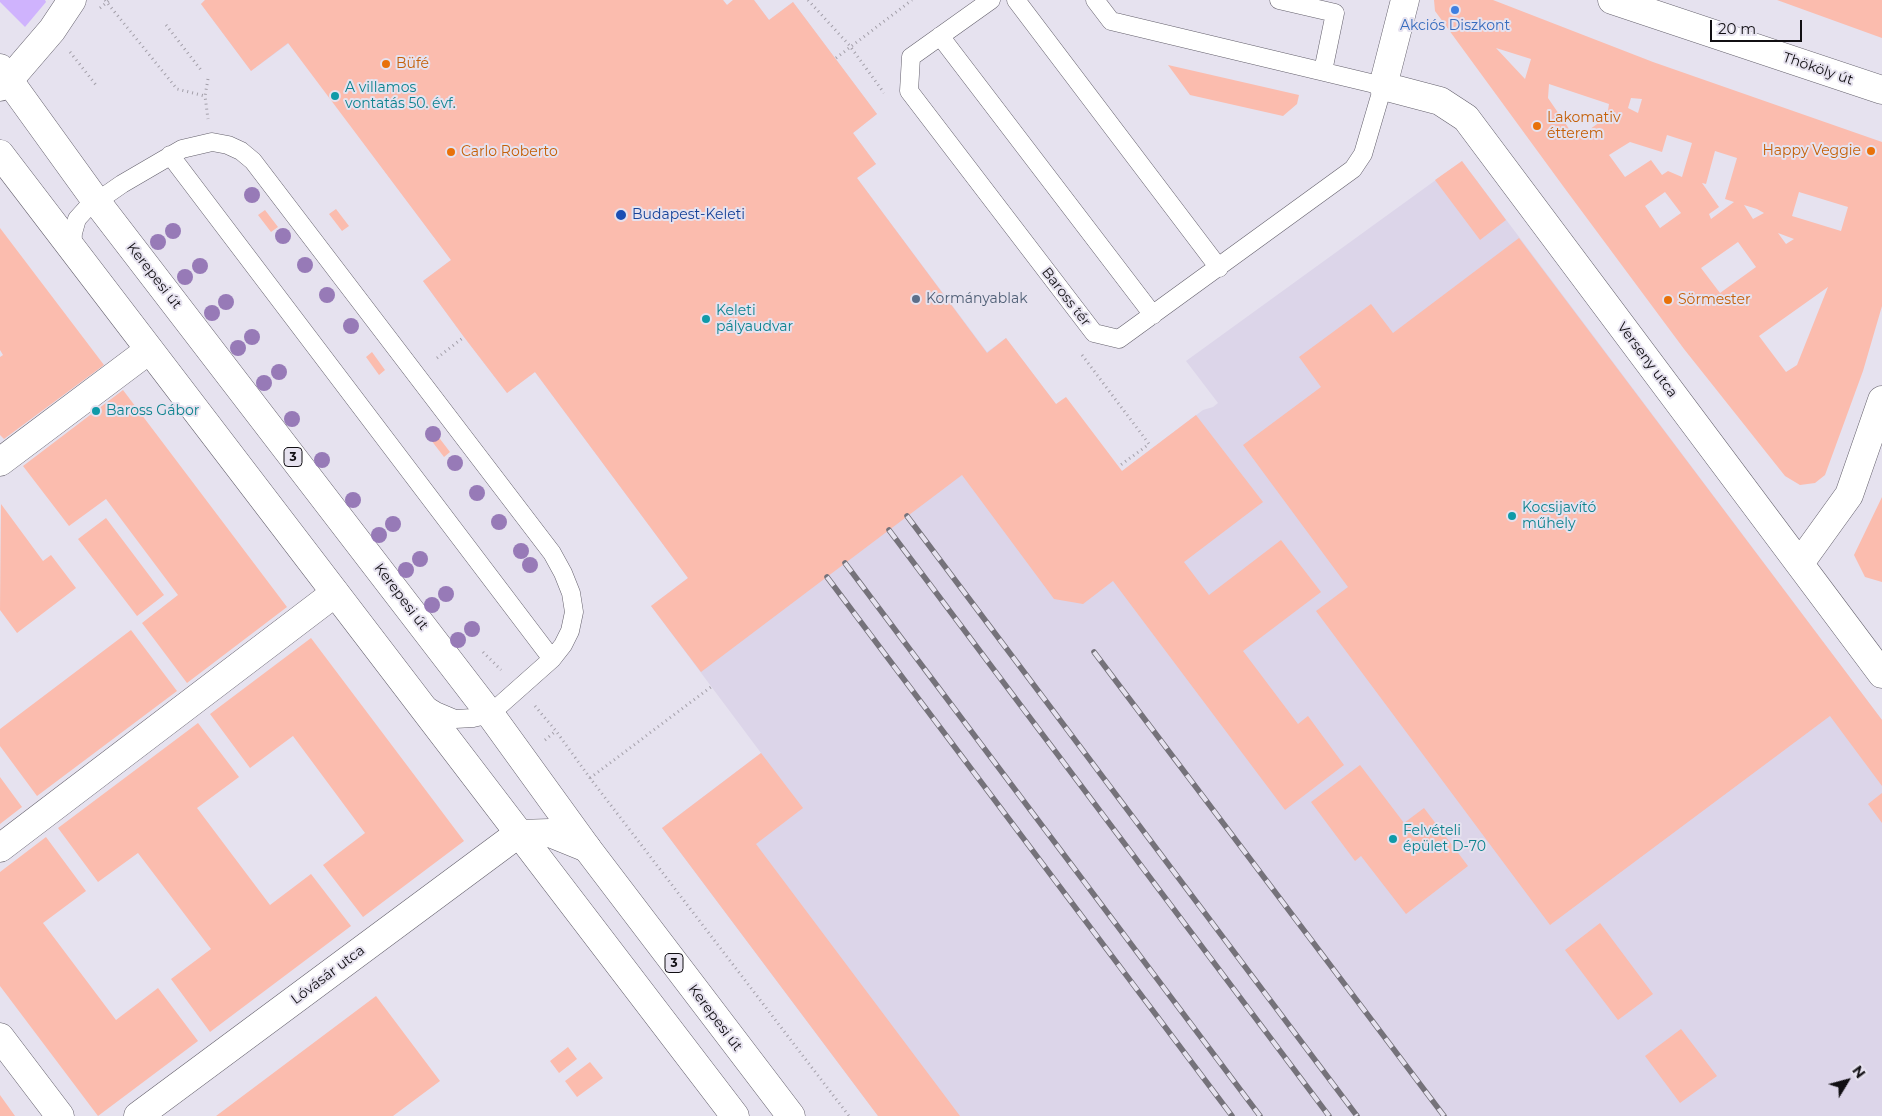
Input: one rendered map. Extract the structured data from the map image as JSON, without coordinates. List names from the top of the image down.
{
  "streets": {
    "main road": [
      "Thököly út",
      "Kerepesi út",
      "Baross tér",
      "Verseny utca",
      "3",
      "Lóvásár utca"
    ]
  },
  "crossings": [
    ["Baross tér", "Verseny utca"]
  ],
  "places": [
    "Akciós Diszkont",
    "Büfé",
    "A villamos vontatás 50. évf.",
    "Lakomativ étterem",
    "Happy Veggie",
    "Carlo Roberto",
    "Budapest-Keleti",
    "Kormányablak",
    "Sörmester",
    "Keleti pályaudvar",
    "Baross Gábor",
    "Kocsijavító műhely",
    "Felvételi épület D-70"
  ],
  "scale_bar": "20 m",
  "north": "top right"
}
